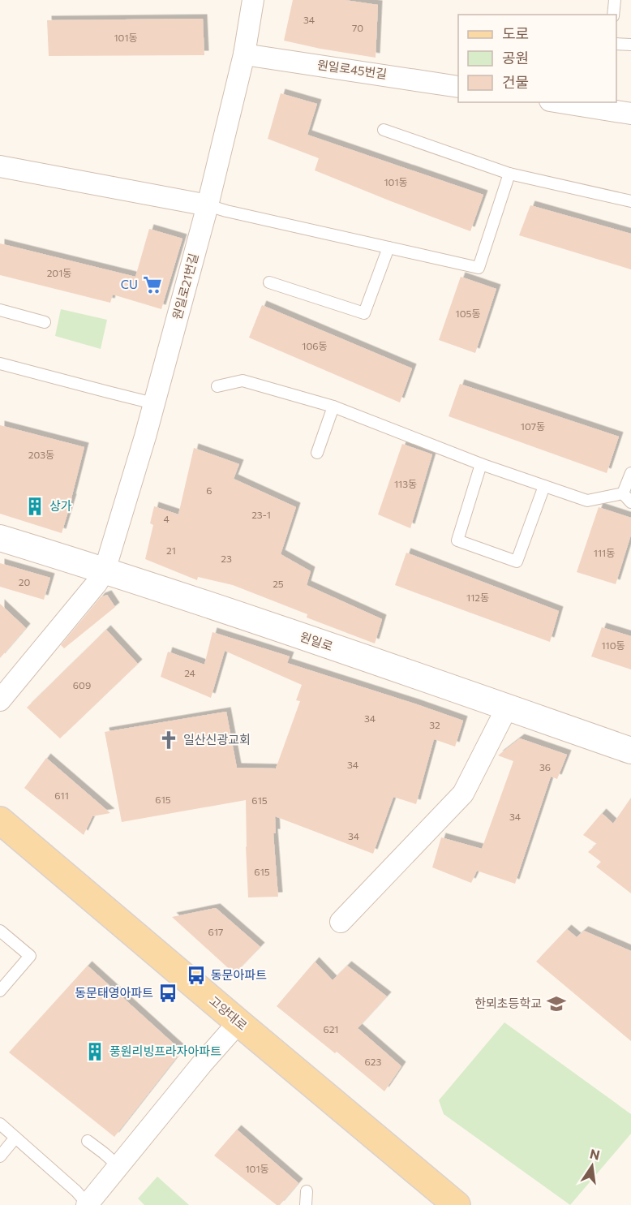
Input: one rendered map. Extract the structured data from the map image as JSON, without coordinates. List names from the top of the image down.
{
  "streets": {
    "main road": ["고양대로"],
    "street": ["원일로45번길", "원일로21번길", "원일로"]
  },
  "crossings": [
    ["원일로45번길", "원일로21번길"],
    ["원일로21번길", "원일로"]
  ],
  "places": {
    "supermarket": ["CU"],
    "building": ["상가", "풍원리빙프라자아파트"],
    "church": ["일산신광교회"],
    "bus stop": ["동문아파트", "동문태영아파트"],
    "school or university": ["한뫼초등학교"]
  },
  "house_numbers": [
    "34",
    "70",
    "101동",
    "101동",
    "201동",
    "105동",
    "106동",
    "107동",
    "203동",
    "113동",
    "6",
    "23-1",
    "4",
    "21",
    "111동",
    "23",
    "20",
    "25",
    "112동",
    "110동",
    "24",
    "609",
    "34",
    "32",
    "34",
    "36",
    "611",
    "615",
    "615",
    "34",
    "34",
    "615",
    "617",
    "621",
    "623",
    "101동"
  ],
  "legend": ["도로", "공원", "건물"],
  "north": "top"
}
